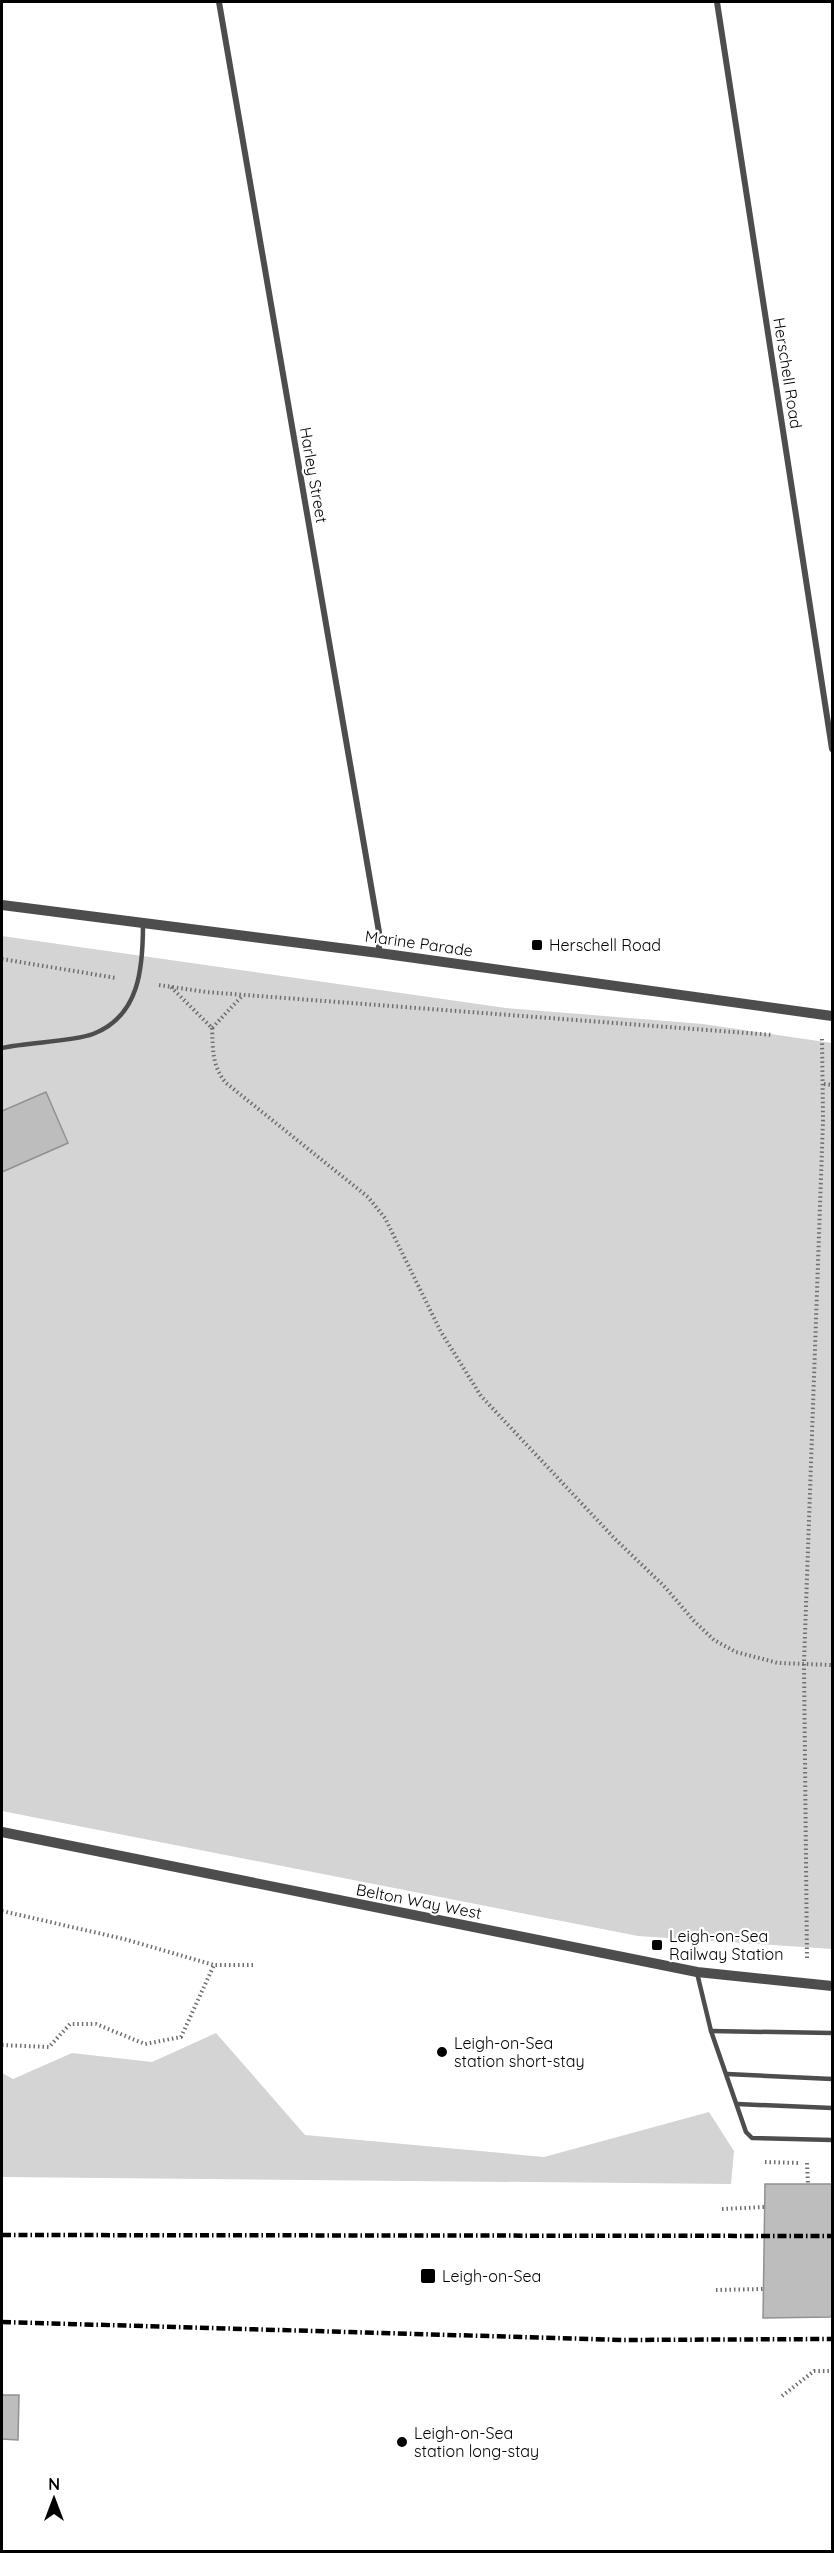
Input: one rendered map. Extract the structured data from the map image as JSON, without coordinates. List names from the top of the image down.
{
  "streets": {
    "street": [
      "Herschell Road",
      "Harley Street",
      "Marine Parade",
      "Belton Way West"
    ]
  },
  "crossings": [
    ["Harley Street", "Marine Parade"]
  ],
  "places": {
    "transit": ["Herschell Road", "Leigh-on-Sea Railway Station", "Leigh-on-Sea"],
    "other": ["Leigh-on-Sea station short-stay", "Leigh-on-Sea station long-stay"]
  },
  "north": "top"
}
